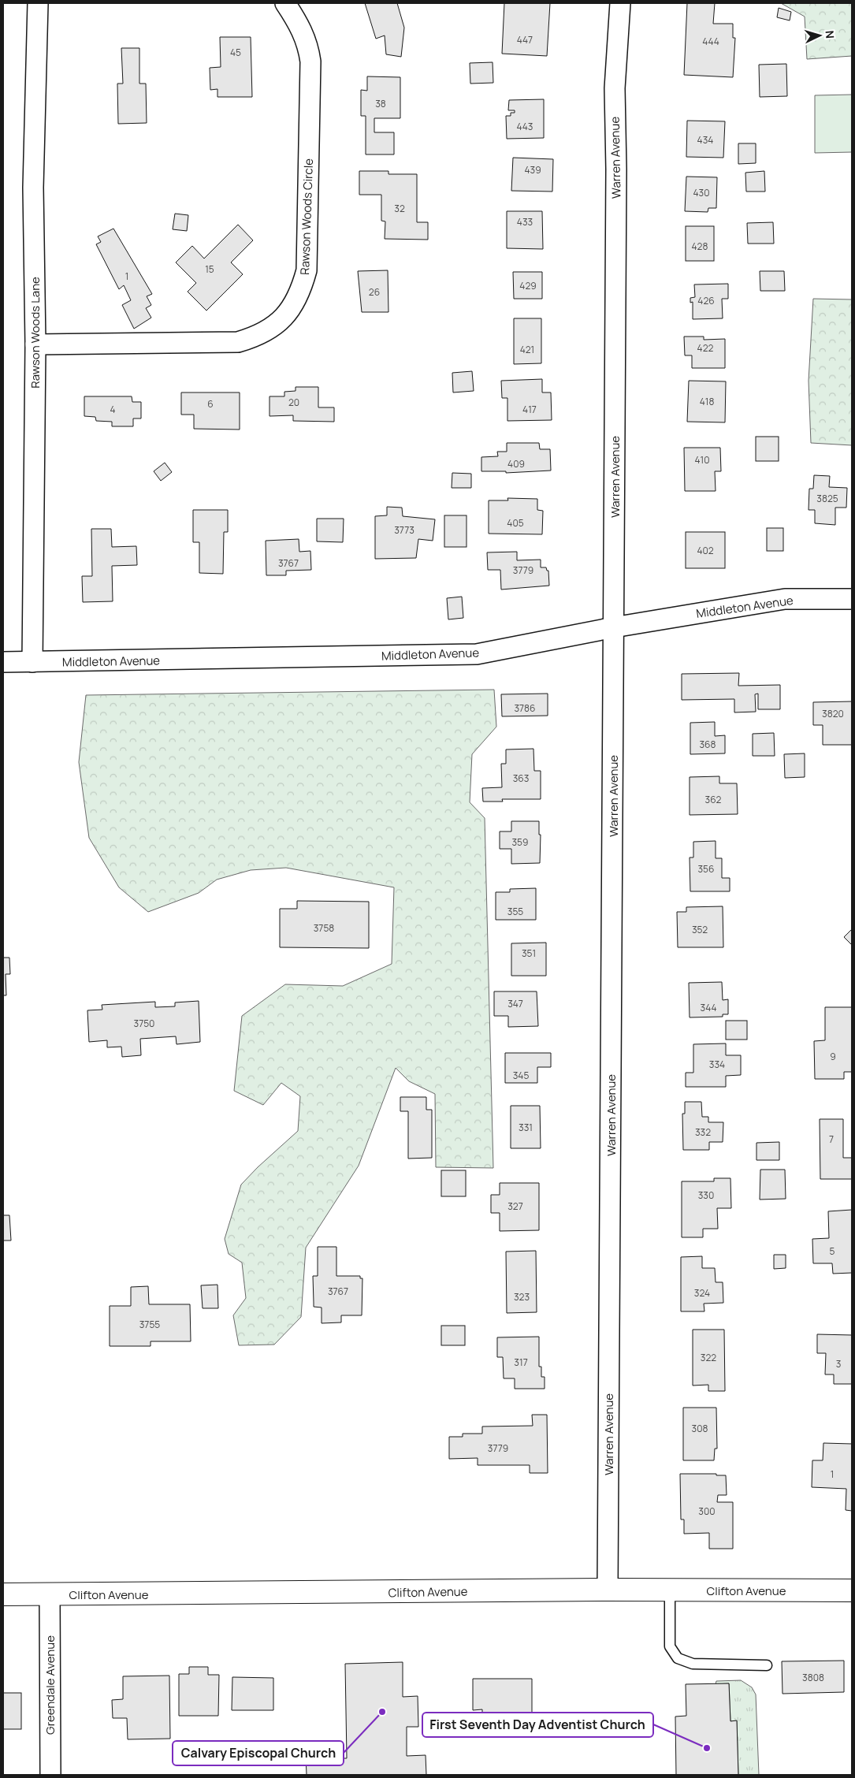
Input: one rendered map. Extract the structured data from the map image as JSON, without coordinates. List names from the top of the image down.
{
  "streets": {
    "main road": ["Clifton Avenue"],
    "street": [
      "Warren Avenue",
      "Rawson Woods Circle",
      "Rawson Woods Lane",
      "Middleton Avenue",
      "Greendale Avenue"
    ]
  },
  "crossings": [
    ["Warren Avenue", "Middleton Avenue"],
    ["Warren Avenue", "Clifton Avenue"],
    ["Rawson Woods Circle", "Rawson Woods Lane"],
    ["Rawson Woods Lane", "Middleton Avenue"],
    ["Clifton Avenue", "Greendale Avenue"]
  ],
  "places": ["Calvary Episcopal Church", "First Seventh Day Adventist Church"],
  "house_numbers": [
    "447",
    "444",
    "45",
    "38",
    "443",
    "434",
    "439",
    "430",
    "32",
    "433",
    "428",
    "15",
    "1",
    "429",
    "26",
    "426",
    "422",
    "421",
    "418",
    "20",
    "6",
    "4",
    "417",
    "410",
    "409",
    "3825",
    "405",
    "3773",
    "402",
    "3767",
    "3779",
    "3786",
    "3820",
    "368",
    "363",
    "362",
    "359",
    "356",
    "355",
    "3758",
    "352",
    "351",
    "347",
    "344",
    "3750",
    "9",
    "334",
    "345",
    "331",
    "332",
    "7",
    "330",
    "327",
    "5",
    "3767",
    "324",
    "323",
    "3755",
    "322",
    "317",
    "3",
    "308",
    "3779",
    "1",
    "300",
    "3808"
  ],
  "north": "right"
}
